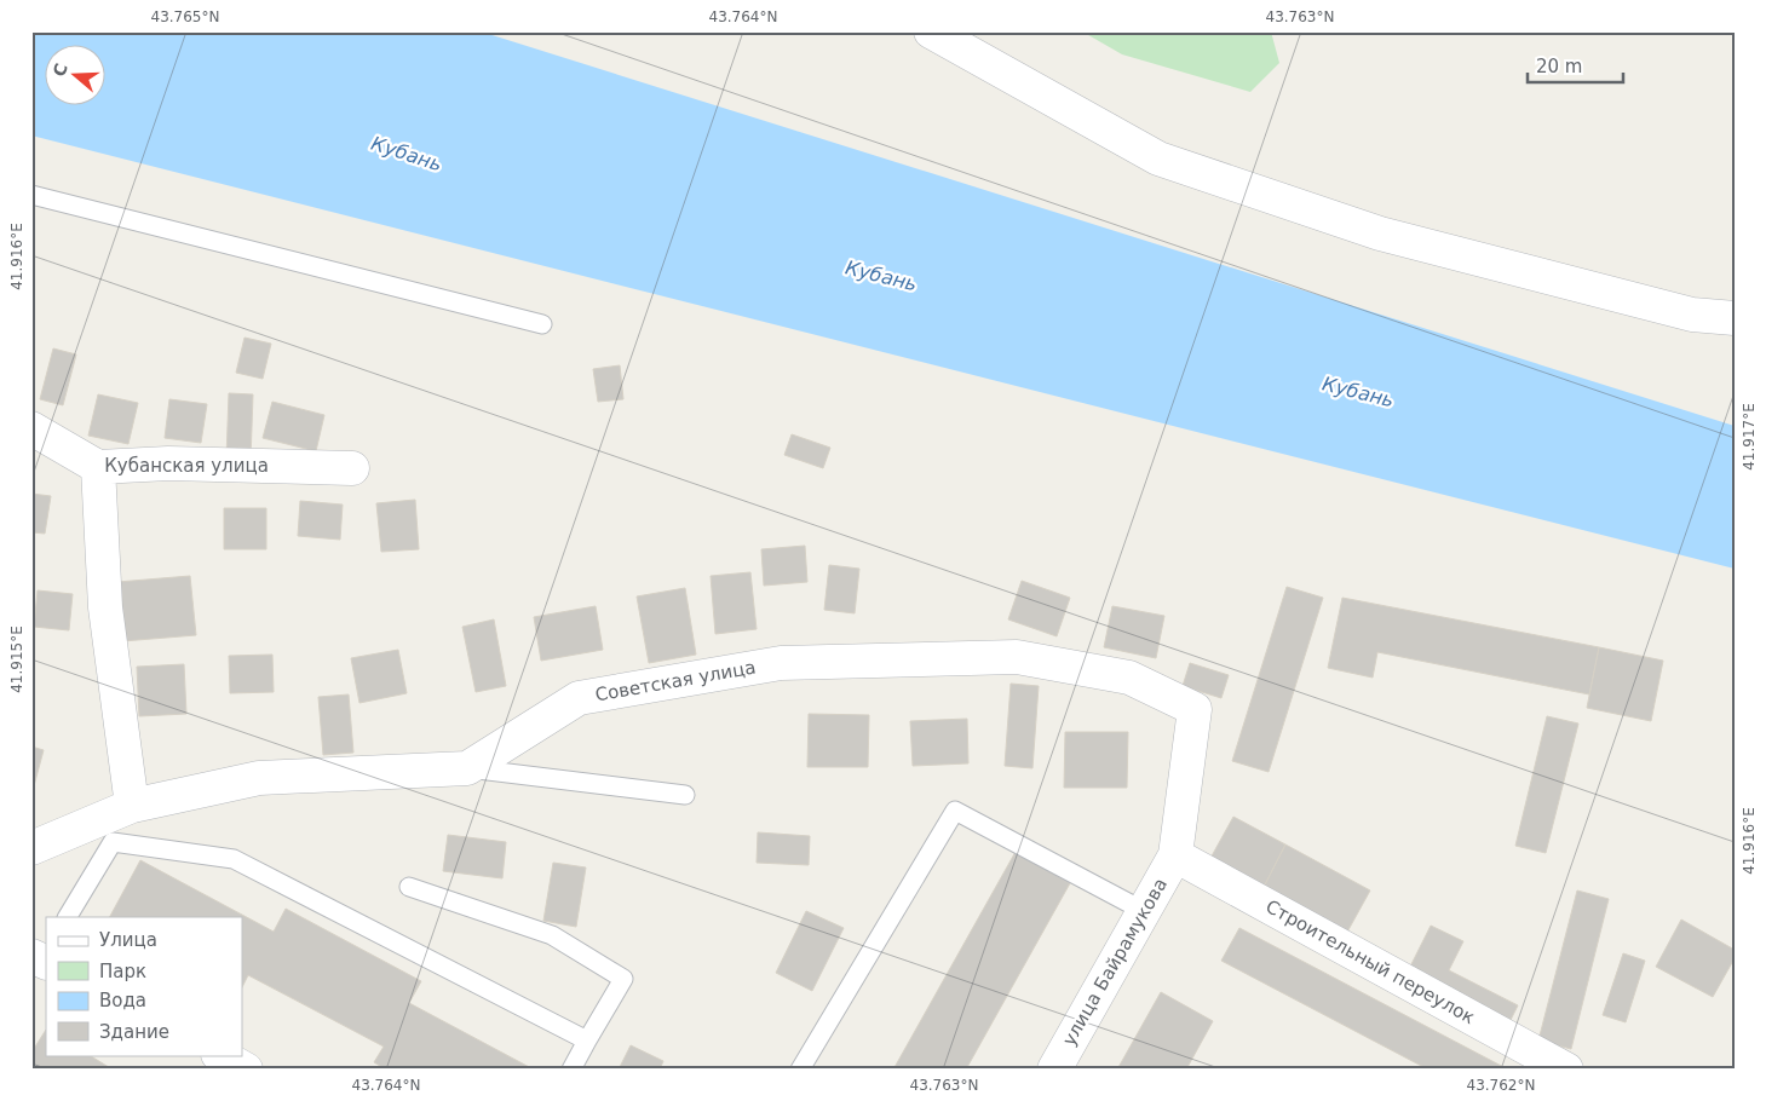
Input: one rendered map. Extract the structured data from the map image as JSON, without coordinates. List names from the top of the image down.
{
  "streets": {
    "street": [
      "Кубанская улица",
      "Советская улица",
      "улица Байрамукова",
      "Строительный переулок"
    ]
  },
  "crossings": [
    ["Советская улица", "улица Байрамукова"],
    ["Советская улица", "Строительный переулок"],
    ["улица Байрамукова", "Строительный переулок"]
  ],
  "water": ["Кубань"],
  "legend": [
    "Улица",
    "Парк",
    "Вода",
    "Здание"
  ],
  "scale_bar": "20 m",
  "north": "left",
  "coordinates": [
    "43.765°N",
    "43.764°N",
    "43.763°N",
    "41.916°E",
    "41.917°E",
    "41.915°E",
    "43.762°N"
  ]
}
